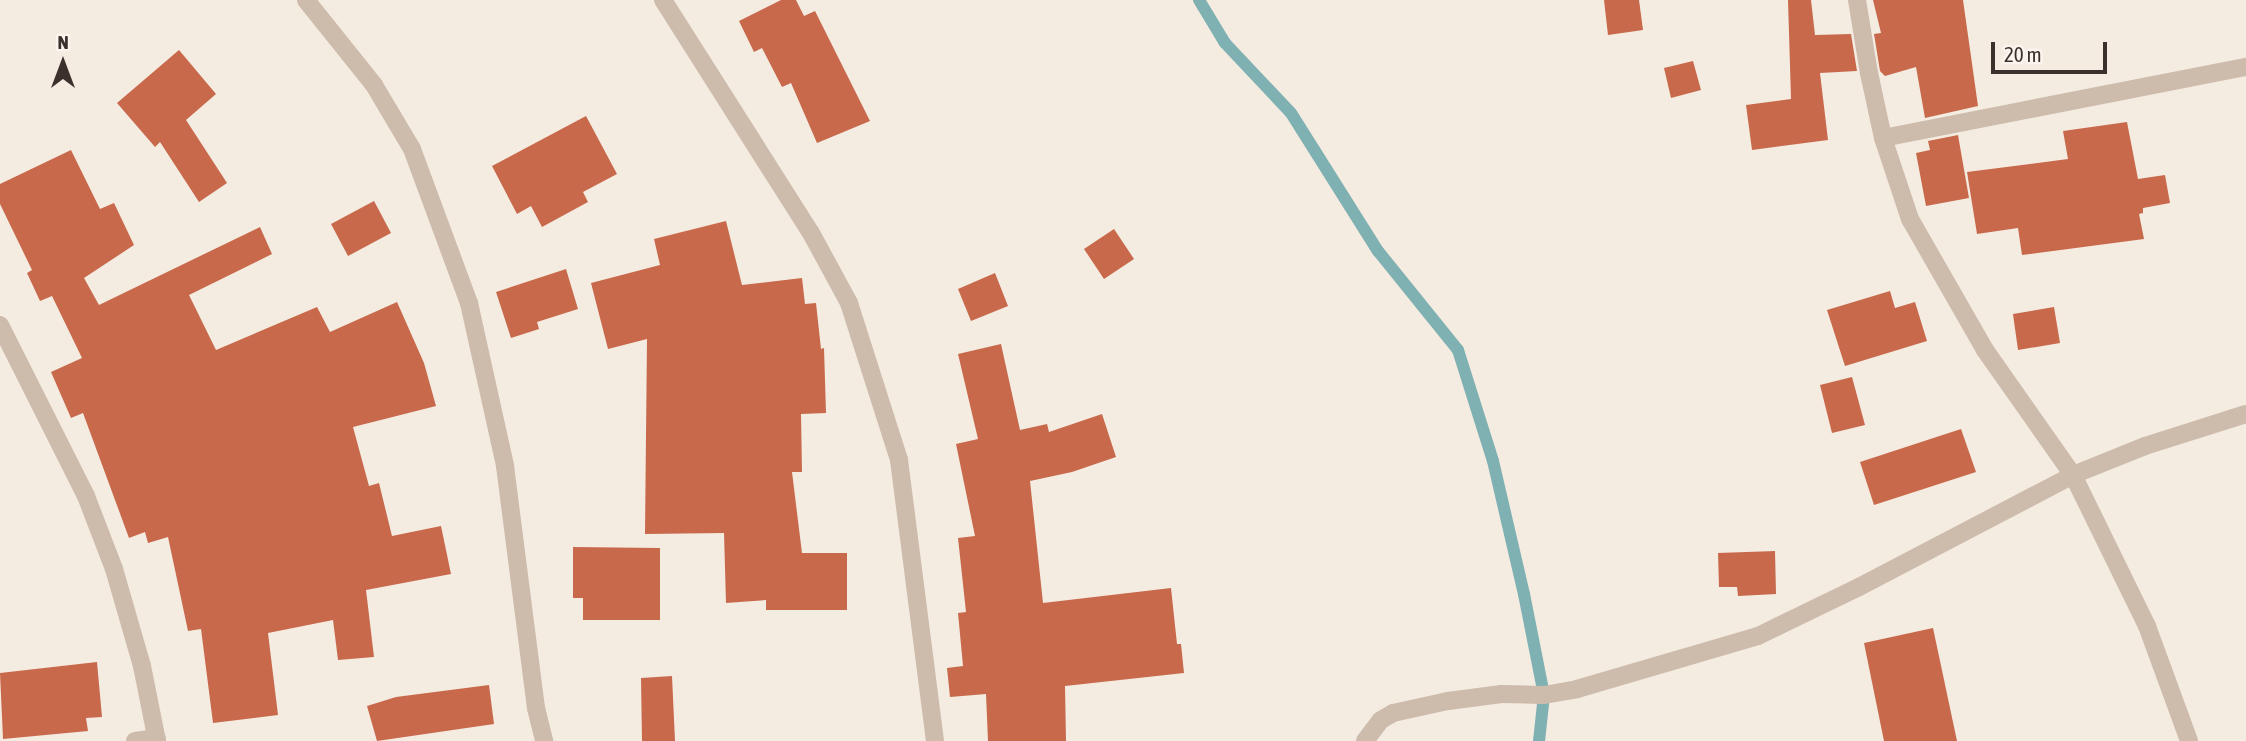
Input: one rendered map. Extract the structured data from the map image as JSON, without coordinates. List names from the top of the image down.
{
  "scale_bar": "20 m",
  "north": "top"
}
